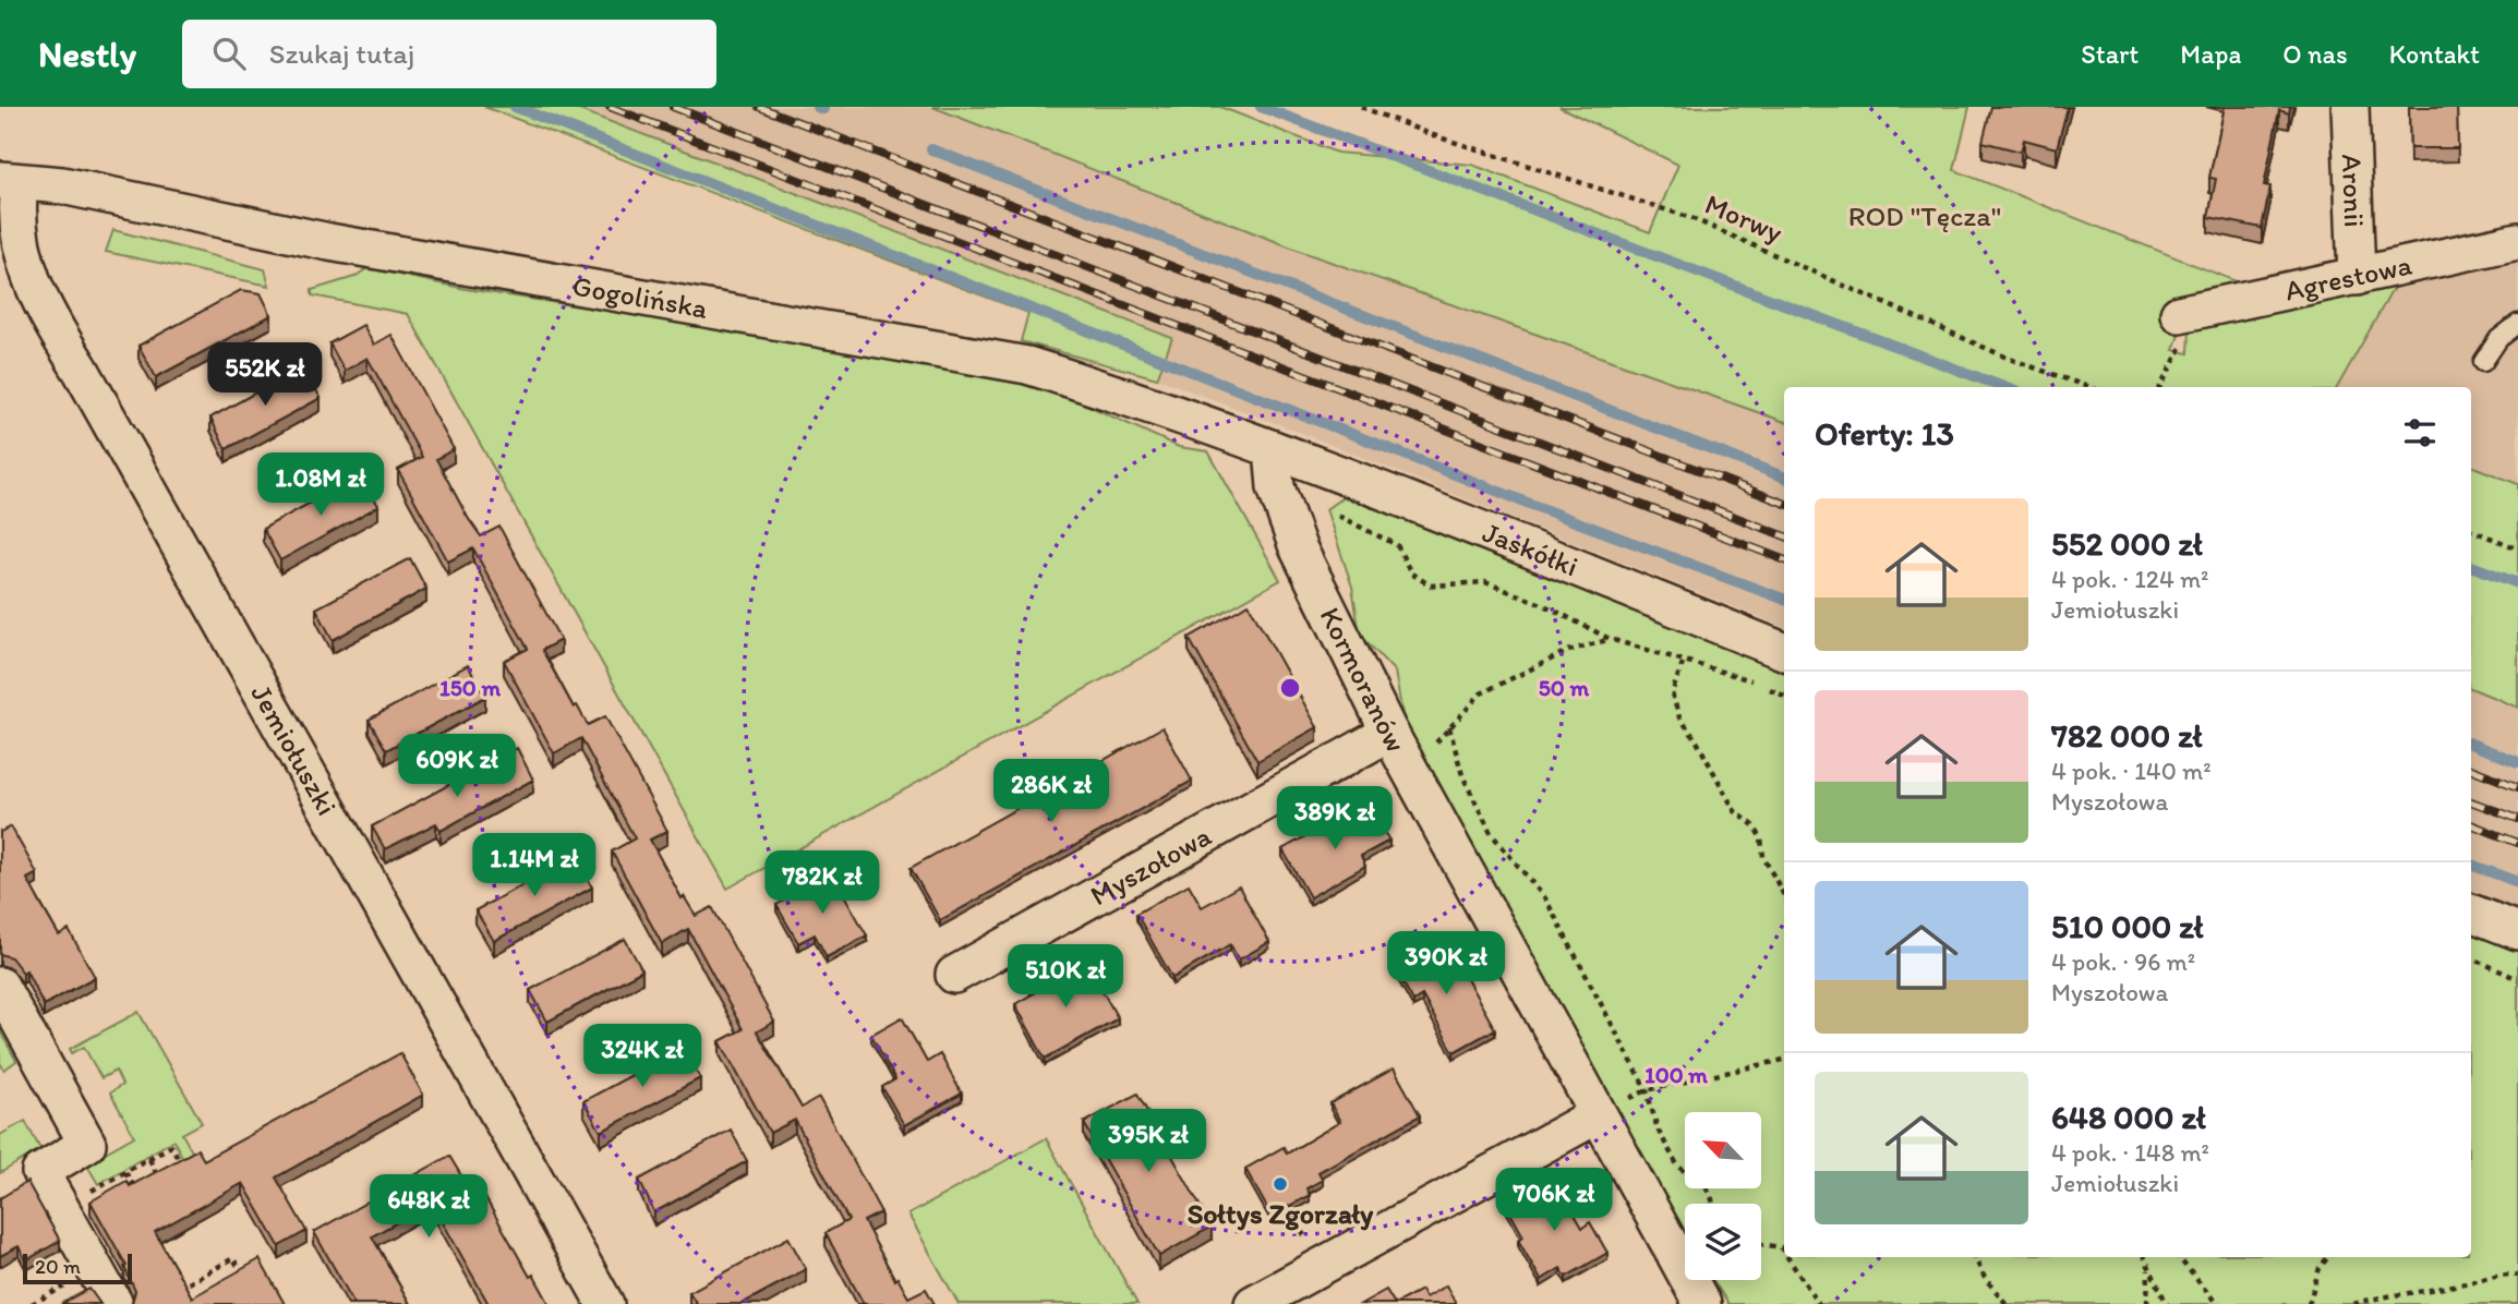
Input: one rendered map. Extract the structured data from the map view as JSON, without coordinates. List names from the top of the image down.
{
  "streets": {
    "street": [
      "Aronii",
      "Agrestowa",
      "Gogolińska",
      "Jaskółki",
      "Kormoranów",
      "Jemiołuszki",
      "Myszołowa"
    ],
    "path": ["Morwy"]
  },
  "crossings": [
    ["Aronii", "Agrestowa"],
    ["Gogolińska", "Jaskółki"],
    ["Gogolińska", "Kormoranów"],
    ["Gogolińska", "Jemiołuszki"],
    ["Jaskółki", "Kormoranów"],
    ["Kormoranów", "Myszołowa"]
  ],
  "parks": ["ROD \"Tęcza\""],
  "places": ["Sołtys Zgorzały"],
  "scale_bar": "20 m",
  "north": "top left",
  "page": {
    "header": "Nestly",
    "search": "Szukaj tutaj",
    "nav": [
      "Start",
      "Mapa",
      "O nas",
      "Kontakt"
    ],
    "price": [
      "552K zł",
      "1.08M zł",
      "609K zł",
      "286K zł",
      "389K zł",
      "1.14M zł",
      "782K zł",
      "390K zł",
      "510K zł",
      "324K zł",
      "395K zł",
      "706K zł",
      "648K zł"
    ],
    "heading": "Oferty: 13",
    "list": [
      {
        "name": "552 000 zł",
        "note": "4 pok. · 124 m² · Jemiołuszki"
      },
      {
        "name": "782 000 zł",
        "note": "4 pok. · 140 m² · Myszołowa"
      },
      {
        "name": "510 000 zł",
        "note": "4 pok. · 96 m² · Myszołowa"
      },
      {
        "name": "648 000 zł",
        "note": "4 pok. · 148 m² · Jemiołuszki"
      }
    ],
    "scale": "20 m"
  },
  "rings": ["50 m", "150 m", "100 m"]
}
